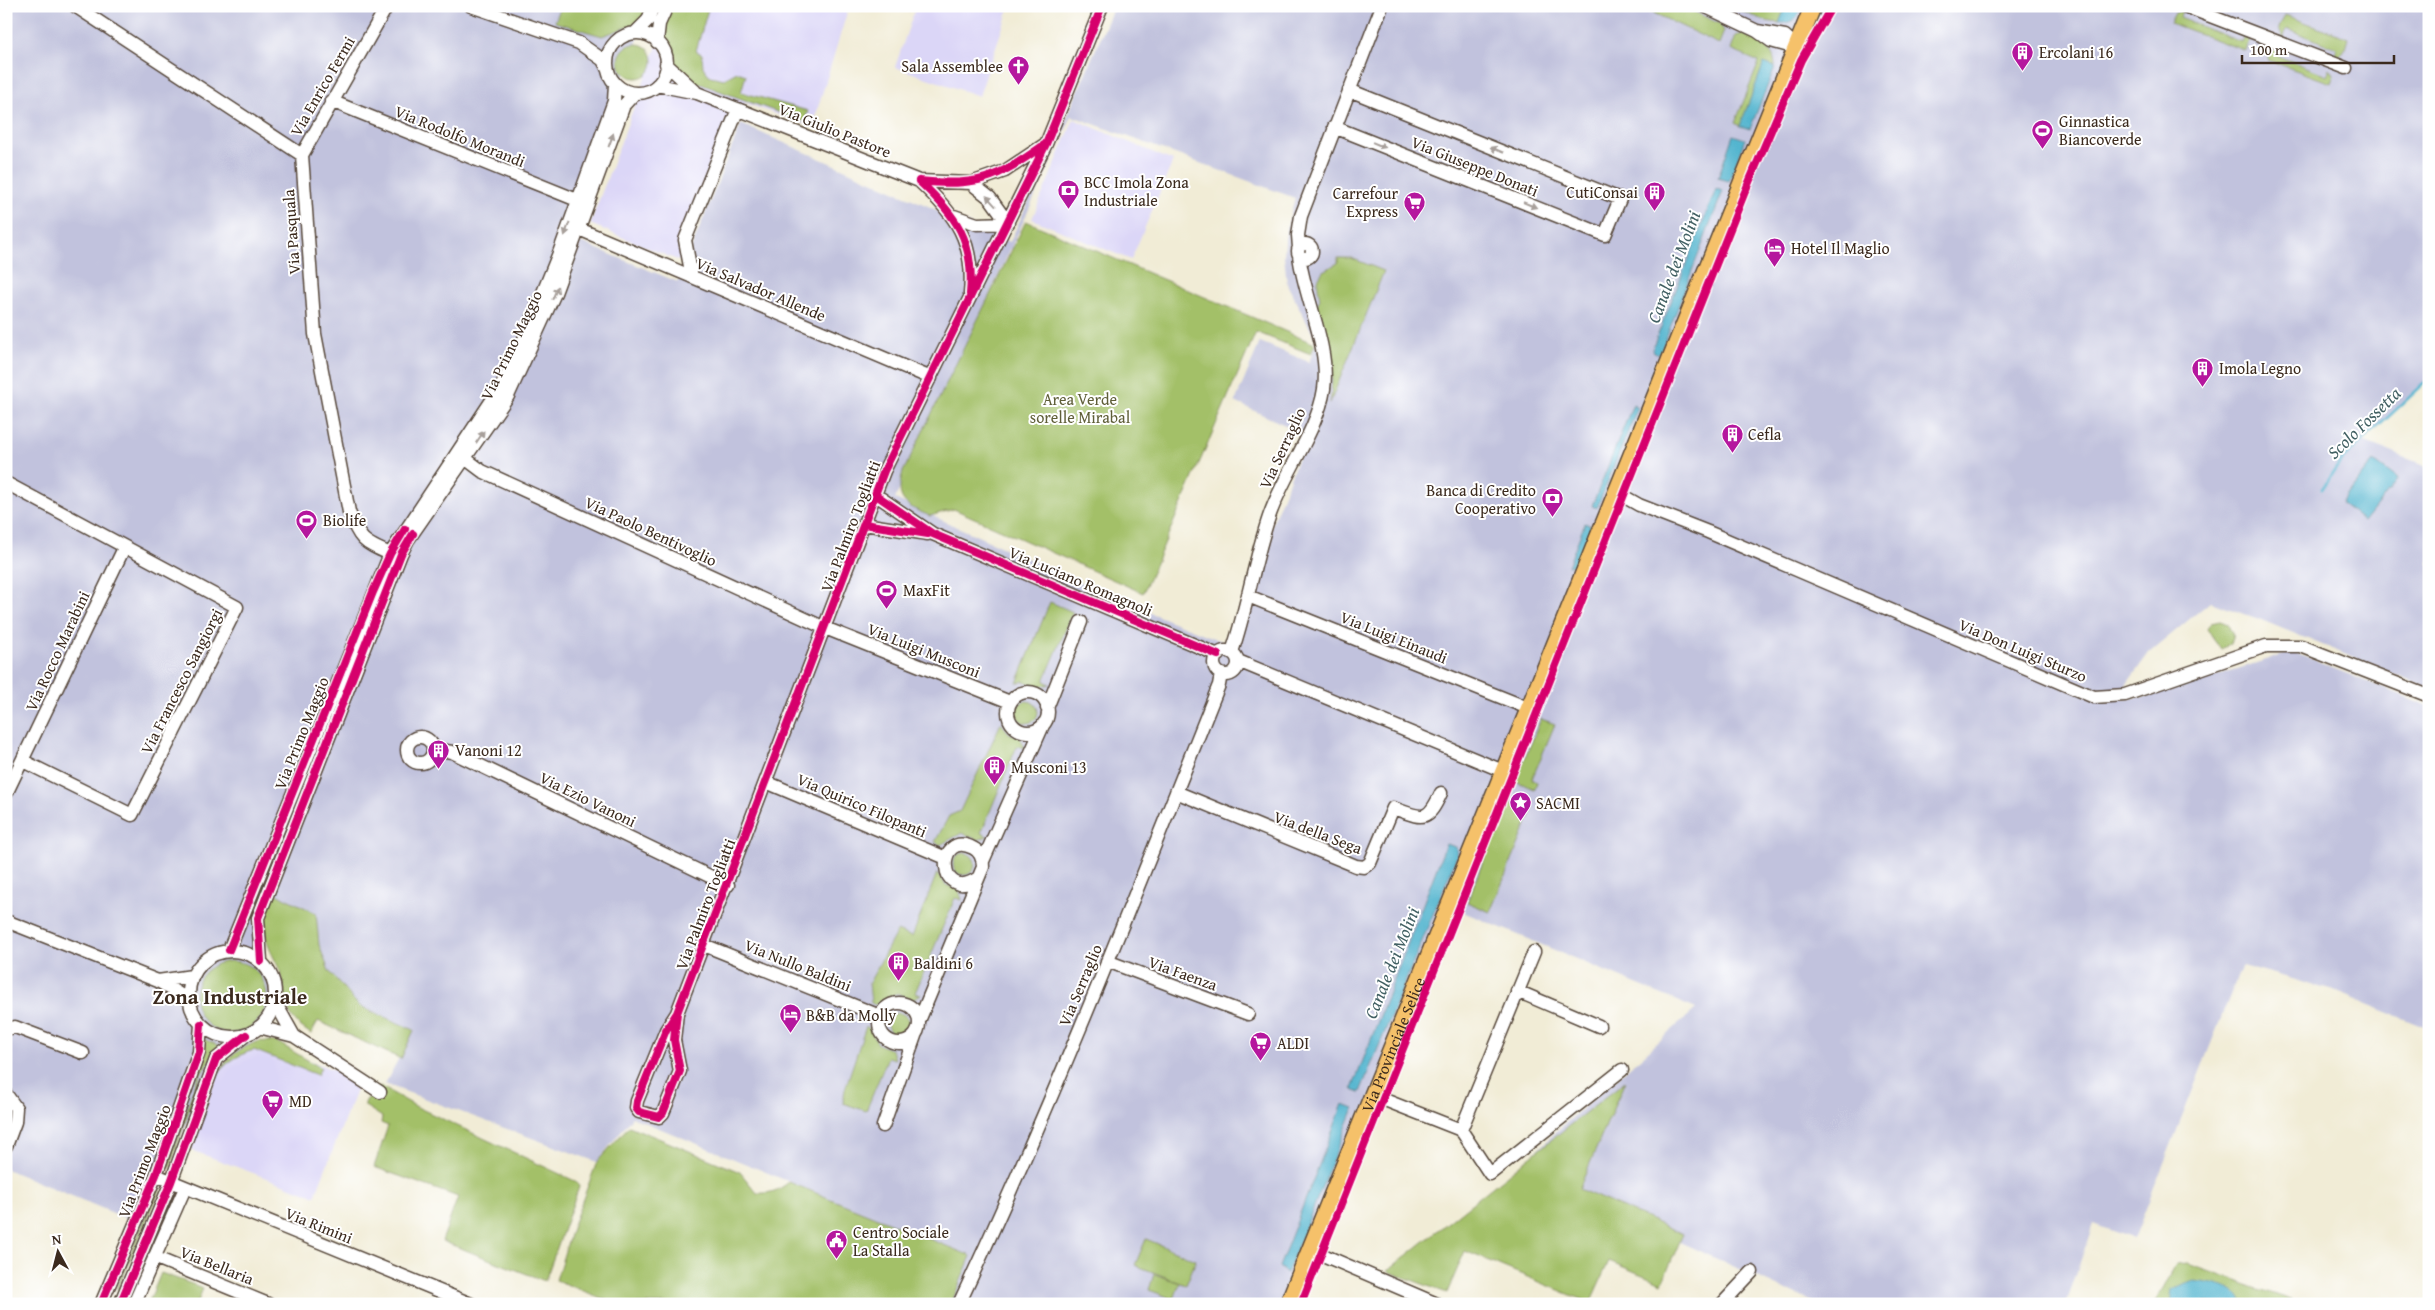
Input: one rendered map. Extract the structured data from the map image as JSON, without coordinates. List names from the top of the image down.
{
  "streets": {
    "main road": ["Via Provinciale Selice"],
    "street": [
      "Via Enrico Fermi",
      "Via Giulio Pastore",
      "Via Rodolfo Morandi",
      "Via Giuseppe Donati",
      "Via Pasquala",
      "Via Salvador Allende",
      "Via Primo Maggio",
      "Via Serraglio",
      "Via Palmiro Togliatti",
      "Via Paolo Bentivoglio",
      "Via Luciano Romagnoli",
      "Via Luigi Einaudi",
      "Via Luigi Musconi",
      "Via Don Luigi Sturzo",
      "Via Rocco Marabini",
      "Via Francesco Sangiorgi",
      "Via Ezio Vanoni",
      "Via Quirico Filopanti",
      "Via della Sega",
      "Via Nullo Baldini",
      "Via Faenza",
      "Via Rimini",
      "Via Bellaria"
    ]
  },
  "crossings": [
    ["Via Enrico Fermi", "Via Rodolfo Morandi"],
    ["Via Enrico Fermi", "Via Pasquala"],
    ["Via Giulio Pastore", "Via Primo Maggio"],
    ["Via Giulio Pastore", "Via Palmiro Togliatti"],
    ["Via Rodolfo Morandi", "Via Primo Maggio"],
    ["Via Giuseppe Donati", "Via Serraglio"],
    ["Via Pasquala", "Via Primo Maggio"],
    ["Via Salvador Allende", "Via Primo Maggio"],
    ["Via Salvador Allende", "Via Palmiro Togliatti"],
    ["Via Primo Maggio", "Via Paolo Bentivoglio"],
    ["Via Primo Maggio", "Via Rimini"],
    ["Via Serraglio", "Via Luciano Romagnoli"],
    ["Via Serraglio", "Via Luigi Einaudi"],
    ["Via Serraglio", "Via della Sega"],
    ["Via Serraglio", "Via Faenza"],
    ["Via Palmiro Togliatti", "Via Paolo Bentivoglio"],
    ["Via Palmiro Togliatti", "Via Luciano Romagnoli"],
    ["Via Palmiro Togliatti", "Via Luigi Musconi"],
    ["Via Palmiro Togliatti", "Via Ezio Vanoni"],
    ["Via Palmiro Togliatti", "Via Quirico Filopanti"],
    ["Via Palmiro Togliatti", "Via Nullo Baldini"],
    ["Via Paolo Bentivoglio", "Via Luigi Musconi"],
    ["Via Luigi Einaudi", "Via Provinciale Selice"],
    ["Via Don Luigi Sturzo", "Via Provinciale Selice"],
    ["Via Rocco Marabini", "Via Francesco Sangiorgi"]
  ],
  "districts": ["Zona Industriale"],
  "water": ["Canale dei Molini", "Scolo Fossetta"],
  "parks": ["Area Verde sorelle Mirabal"],
  "places": {
    "building": [
      "Ercolani 16",
      "CutiConsai",
      "Imola Legno",
      "Cefla",
      "Vanoni 12",
      "Musconi 13",
      "Baldini 6"
    ],
    "church": ["Sala Assemblee"],
    "sports": ["Ginnastica Biancoverde", "Biolife", "MaxFit"],
    "bank": ["BCC Imola Zona Industriale", "Banca di Credito Cooperativo"],
    "supermarket": ["Carrefour Express", "ALDI", "MD"],
    "hotel": ["Hotel Il Maglio", "B&B da Molly"],
    "place": ["SACMI"],
    "public building": ["Centro Sociale La Stalla"]
  },
  "scale_bar": "100 m",
  "north": "top"
}
